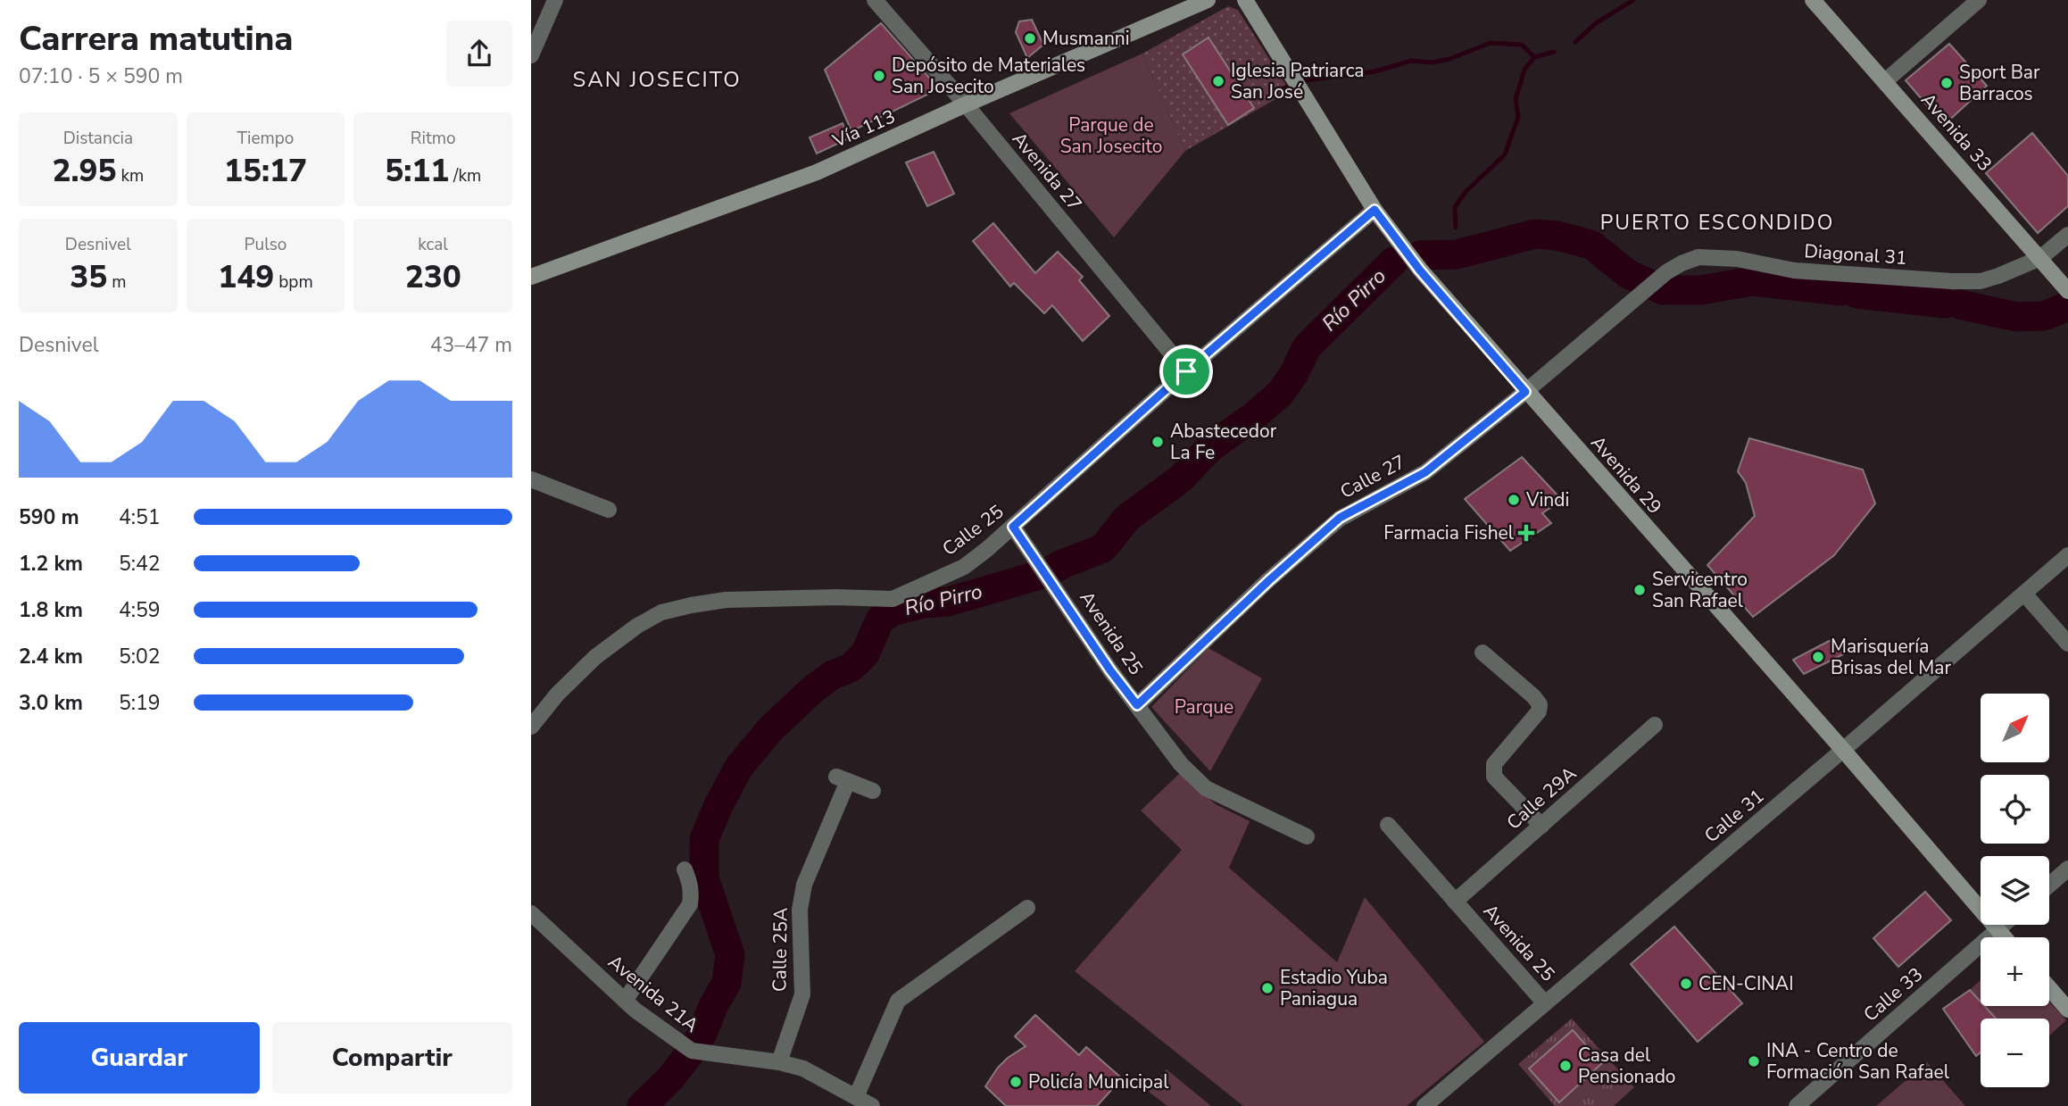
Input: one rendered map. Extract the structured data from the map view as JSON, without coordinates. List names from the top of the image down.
{
  "streets": {
    "main road": ["Vía 113", "Avenida 33", "Avenida 29"],
    "street": [
      "Avenida 27",
      "Diagonal 31",
      "Calle 27",
      "Calle 25",
      "Avenida 25",
      "Calle 29A",
      "Calle 31",
      "Calle 25A",
      "Avenida 21A",
      "Calle 33"
    ]
  },
  "crossings": [
    ["Vía 113", "Avenida 27"],
    ["Avenida 33", "Diagonal 31"],
    ["Avenida 27", "Calle 25"],
    ["Diagonal 31", "Calle 27"],
    ["Avenida 29", "Calle 27"],
    ["Avenida 29", "Calle 25"],
    ["Avenida 29", "Calle 31"],
    ["Avenida 29", "Calle 33"],
    ["Calle 27", "Avenida 25"],
    ["Calle 25", "Avenida 25"],
    ["Avenida 25", "Calle 29A"],
    ["Avenida 25", "Calle 31"],
    ["Calle 25A", "Avenida 21A"]
  ],
  "districts": ["SAN JOSECITO", "PUERTO ESCONDIDO"],
  "water": ["Río Pirro"],
  "parks": ["Parque de San Josecito", "Parque"],
  "places": {
    "other": [
      "Musmanni",
      "Depósito de Materiales San Josecito",
      "Iglesia Patriarca San José",
      "Sport Bar Barracos",
      "Abastecedor La Fe",
      "Vindi",
      "Servicentro San Rafael",
      "Marisquería Brisas del Mar",
      "CEN-CINAI",
      "Estadio Yuba Paniagua",
      "INA - Centro de Formación San Rafael",
      "Casa del Pensionado",
      "Policía Municipal"
    ],
    "health": ["Farmacia Fishel"]
  },
  "north": "top right",
  "page": {
    "heading": ["Carrera matutina", "07:10 · 5 × 590 m"],
    "stats": [
      ["Distancia", "2.95 km"],
      ["Tiempo", "15:17"],
      ["Ritmo", "5:11 /km"],
      ["Desnivel", "35 m"],
      ["Pulso", "149 bpm"],
      ["kcal", "230"]
    ],
    "chart": ["Desnivel", "43–47 m"],
    "list": [
      {
        "name": "590 m",
        "note": "4:51"
      },
      {
        "name": "1.2 km",
        "note": "5:42"
      },
      {
        "name": "1.8 km",
        "note": "4:59"
      },
      {
        "name": "2.4 km",
        "note": "5:02"
      },
      {
        "name": "3.0 km",
        "note": "5:19"
      }
    ],
    "map_buttons": ["+", "−"],
    "buttons": ["Guardar", "Compartir"]
  }
}
